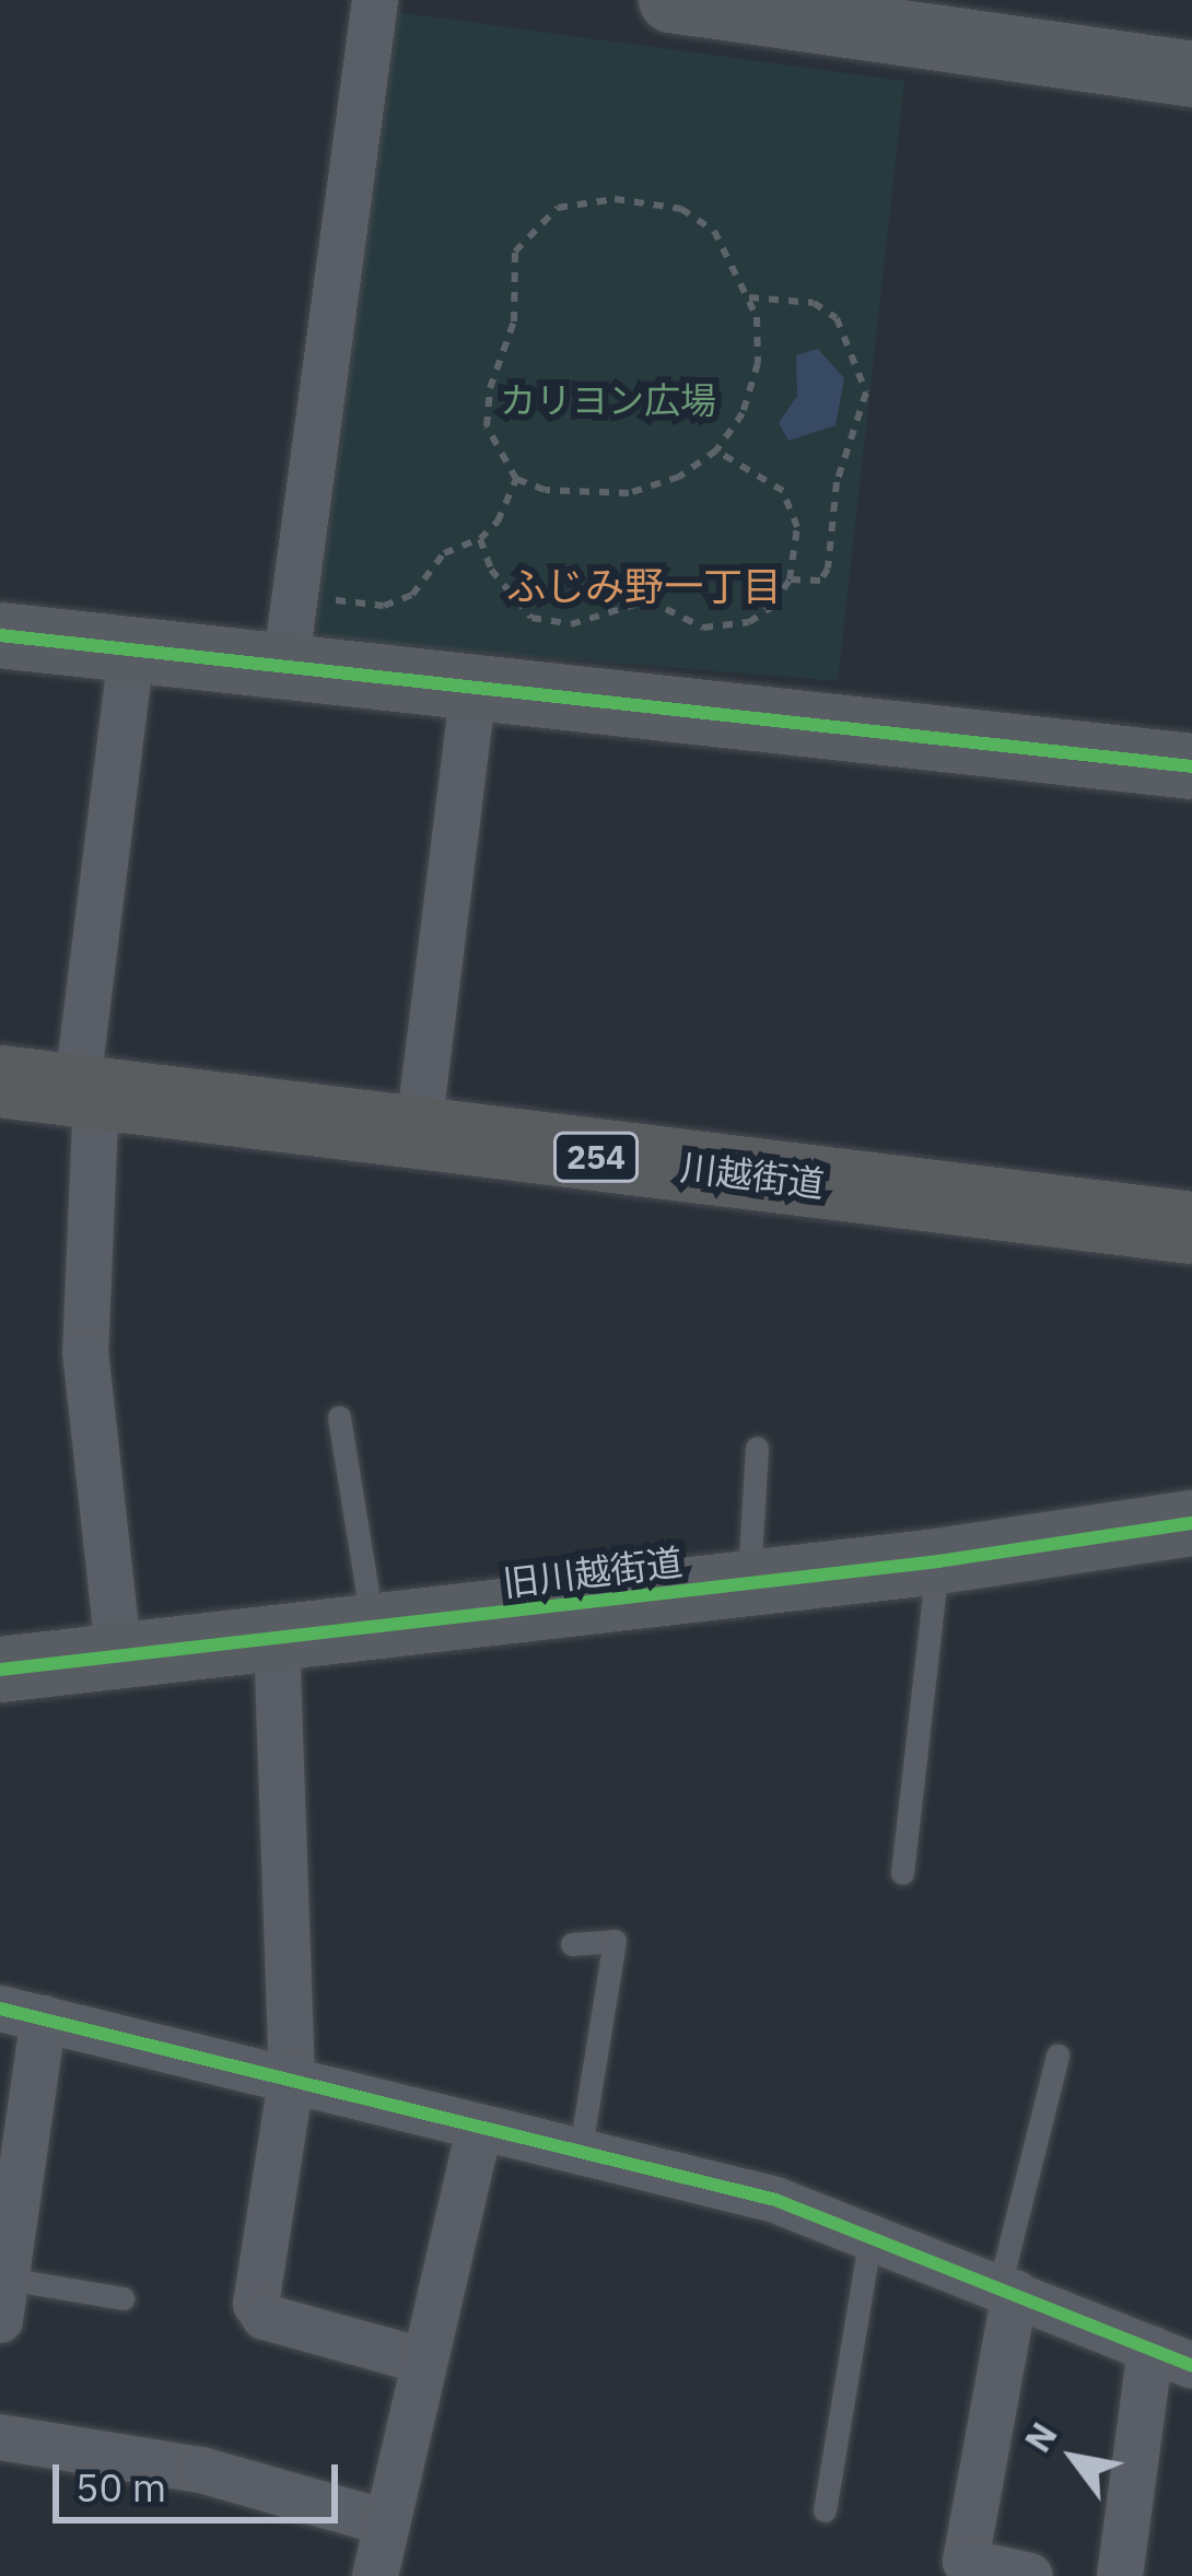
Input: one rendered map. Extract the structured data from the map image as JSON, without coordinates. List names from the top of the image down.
{
  "streets": {
    "highway": ["254", "川越街道"],
    "street": ["旧川越街道"]
  },
  "districts": ["ふじみ野一丁目"],
  "parks": ["カリヨン広場"],
  "scale_bar": "50 m",
  "north": "top left"
}
